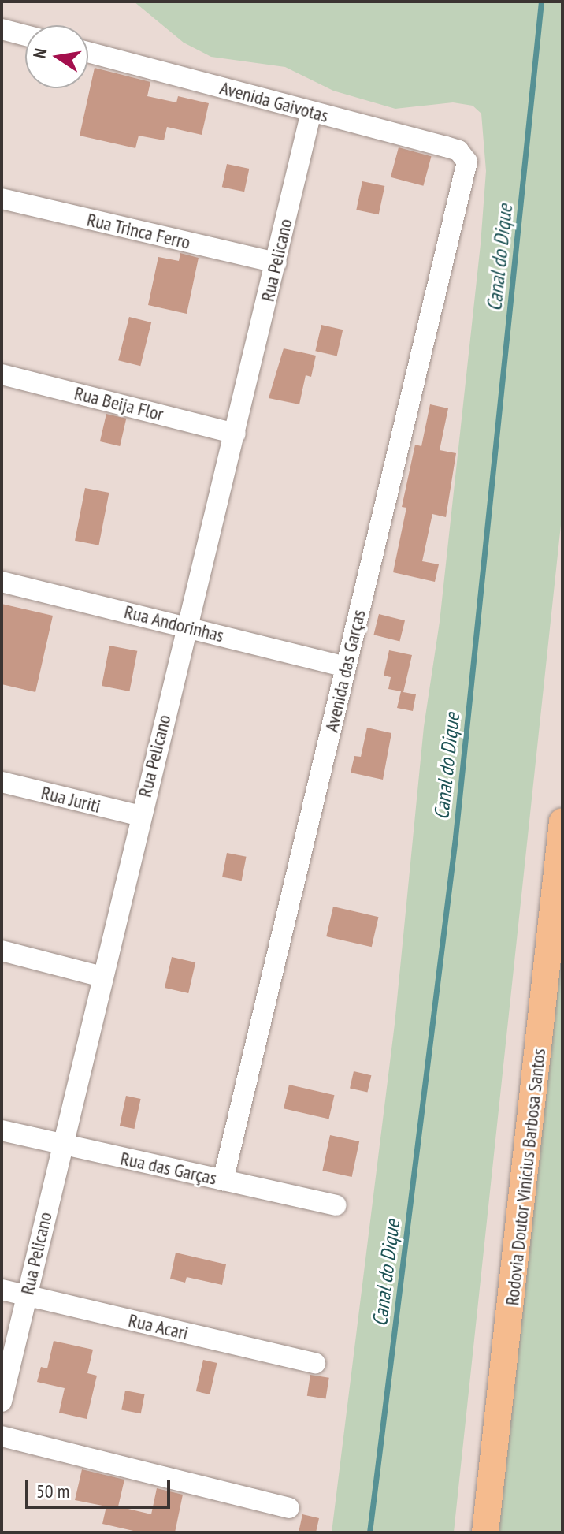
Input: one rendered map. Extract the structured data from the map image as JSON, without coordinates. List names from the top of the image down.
{
  "streets": {
    "main road": ["Rodovia Doutor Vinícius Barbosa Santos"],
    "street": [
      "Avenida Gaivotas",
      "Rua Trinca Ferro",
      "Rua Pelicano",
      "Rua Beija Flor",
      "Rua Andorinhas",
      "Avenida das Garças",
      "Rua Juriti",
      "Rua das Garças",
      "Rua Acari"
    ]
  },
  "crossings": [
    ["Avenida Gaivotas", "Rua Pelicano"],
    ["Avenida Gaivotas", "Avenida das Garças"],
    ["Rua Trinca Ferro", "Rua Pelicano"],
    ["Rua Pelicano", "Rua Beija Flor"],
    ["Rua Pelicano", "Rua Andorinhas"],
    ["Rua Pelicano", "Rua Juriti"],
    ["Rua Pelicano", "Rua das Garças"],
    ["Rua Pelicano", "Rua Acari"],
    ["Rua Andorinhas", "Avenida das Garças"],
    ["Avenida das Garças", "Rua das Garças"]
  ],
  "water": ["Canal do Dique"],
  "scale_bar": "50 m",
  "north": "left"
}
